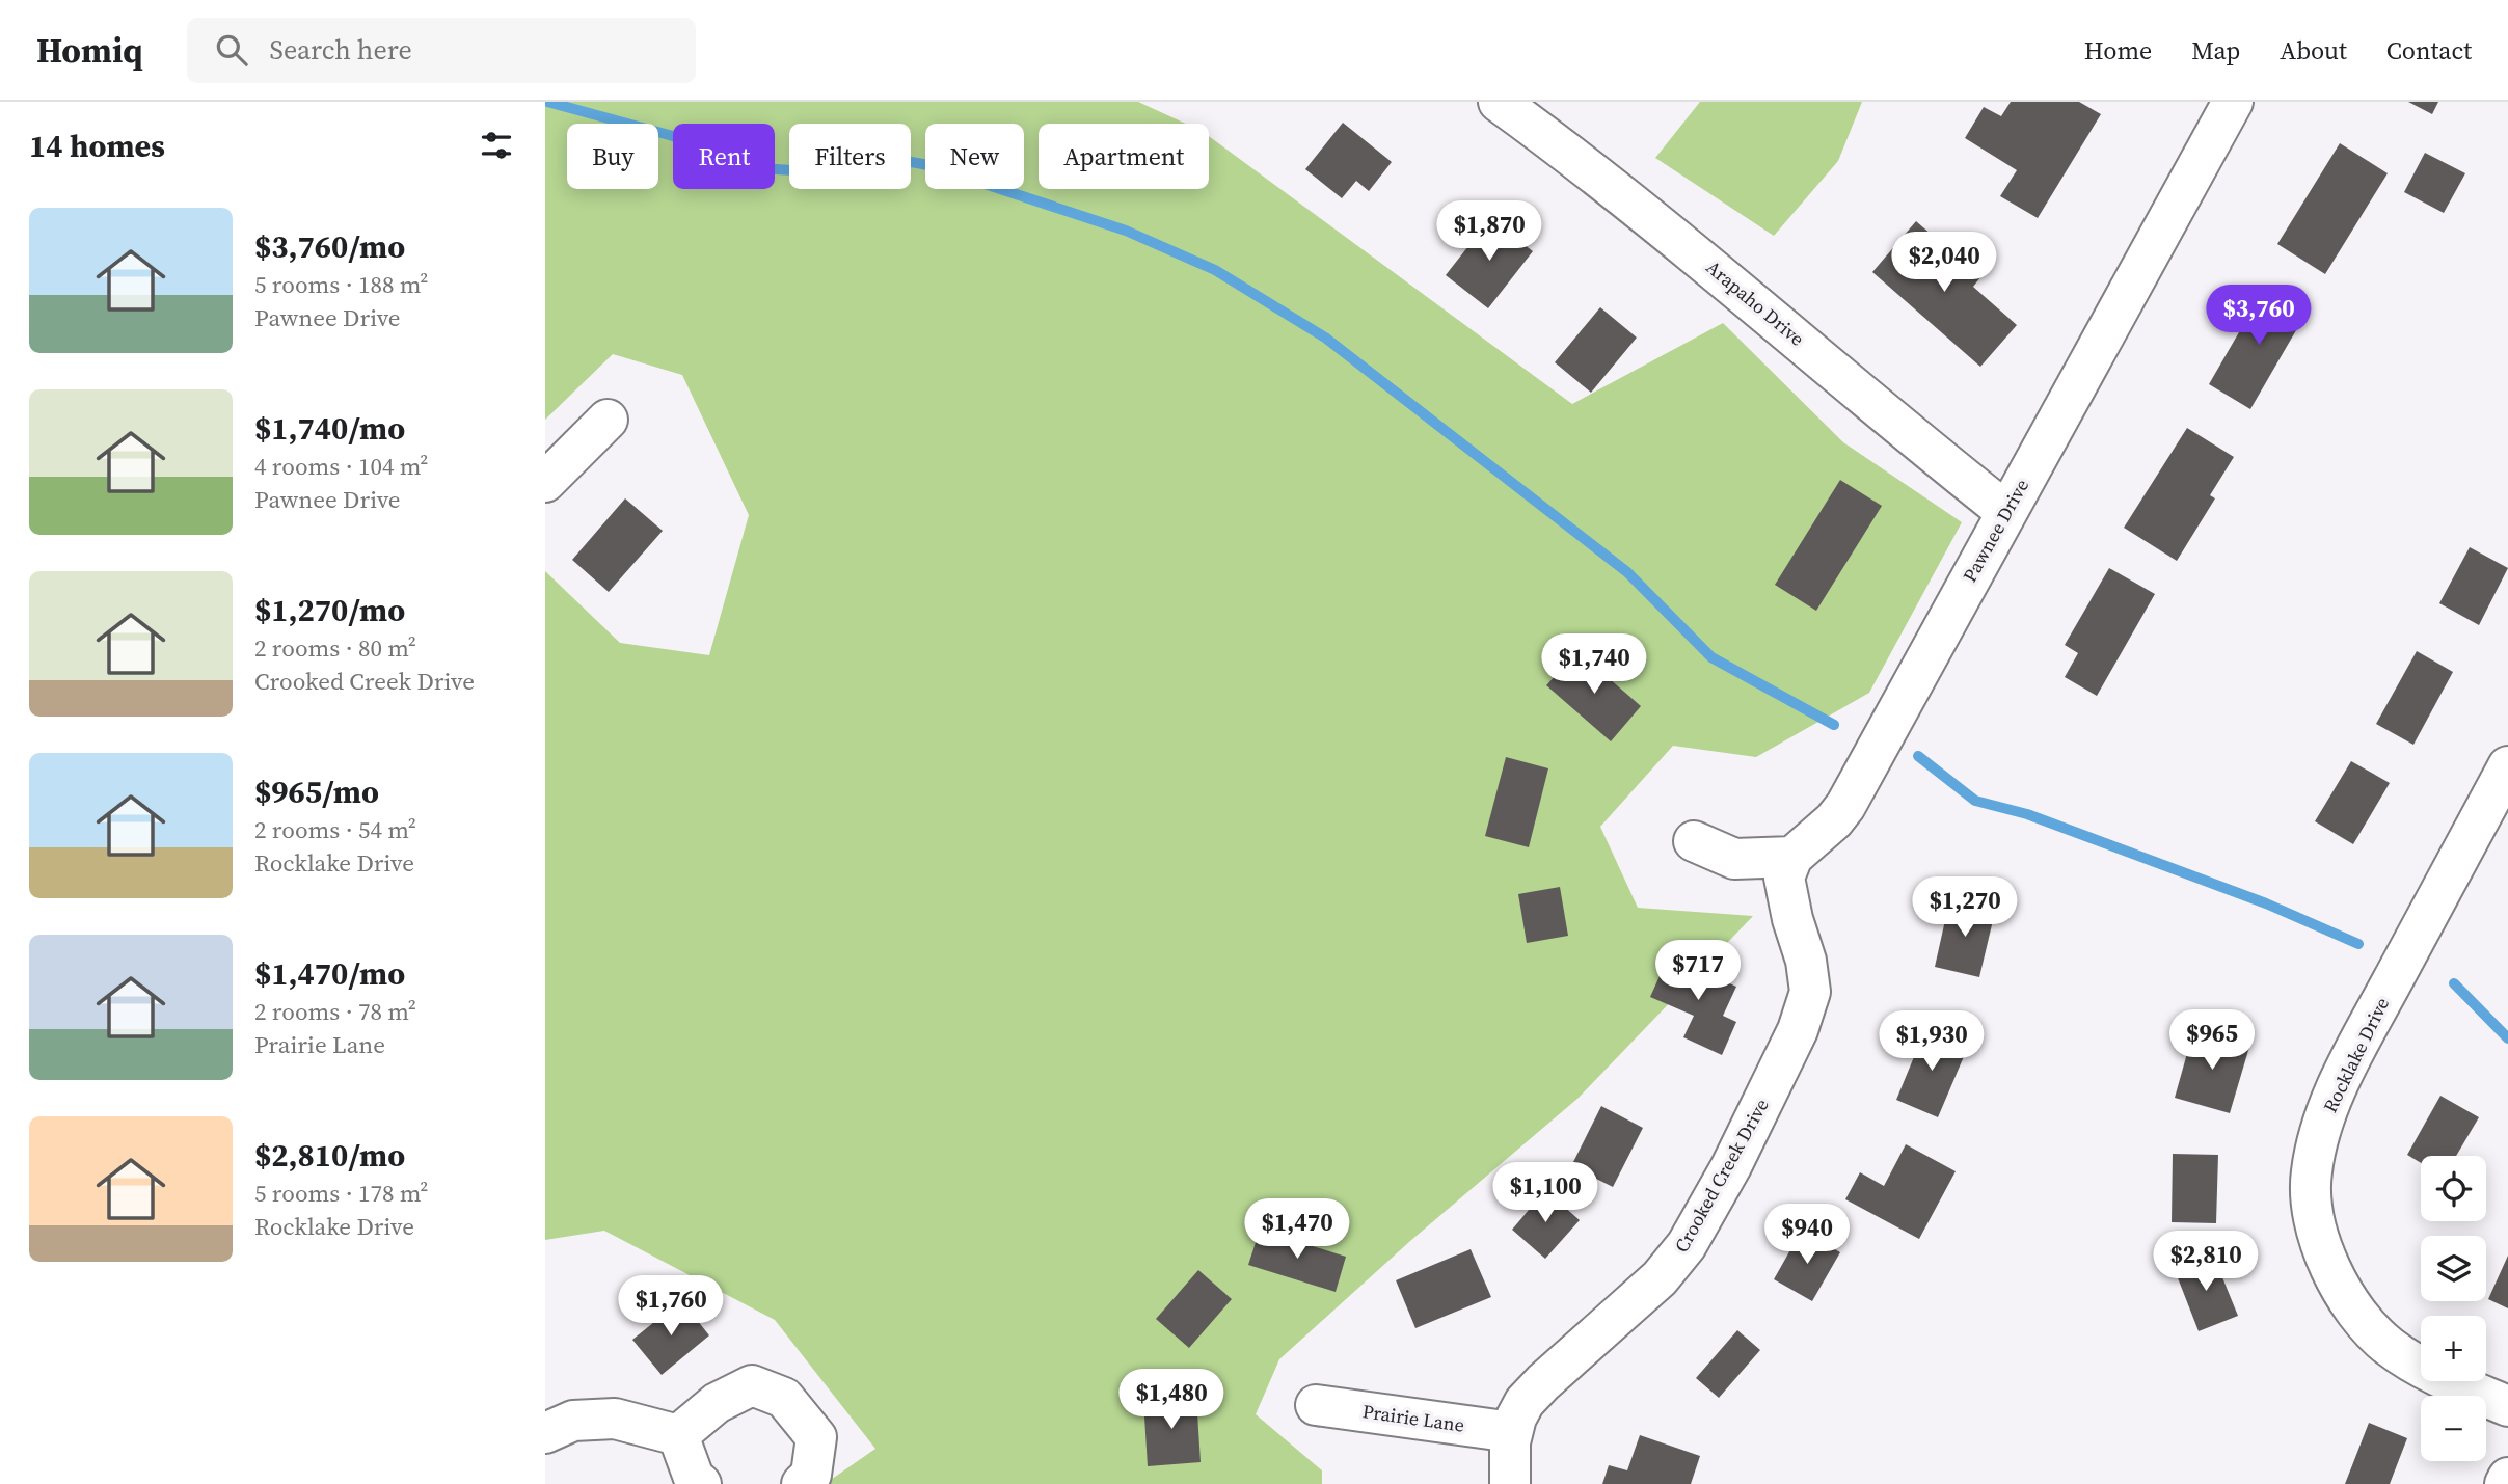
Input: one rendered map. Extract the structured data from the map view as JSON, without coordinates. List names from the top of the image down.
{
  "streets": {
    "street": [
      "Arapaho Drive",
      "Pawnee Drive",
      "Rocklake Drive",
      "Crooked Creek Drive",
      "Prairie Lane"
    ]
  },
  "crossings": [
    ["Arapaho Drive", "Pawnee Drive"],
    ["Pawnee Drive", "Crooked Creek Drive"],
    ["Crooked Creek Drive", "Prairie Lane"]
  ],
  "page": {
    "header": "Homiq",
    "search": "Search here",
    "nav": [
      "Home",
      "Map",
      "About",
      "Contact"
    ],
    "heading": "14 homes",
    "chip": [
      "Buy",
      "Rent",
      "Filters",
      "New",
      "Apartment"
    ],
    "list": [
      {
        "name": "$3,760/mo",
        "note": "5 rooms · 188 m² · Pawnee Drive"
      },
      {
        "name": "$1,740/mo",
        "note": "4 rooms · 104 m² · Pawnee Drive"
      },
      {
        "name": "$1,270/mo",
        "note": "2 rooms · 80 m² · Crooked Creek Drive"
      },
      {
        "name": "$965/mo",
        "note": "2 rooms · 54 m² · Rocklake Drive"
      },
      {
        "name": "$1,470/mo",
        "note": "2 rooms · 78 m² · Prairie Lane"
      },
      {
        "name": "$2,810/mo",
        "note": "5 rooms · 178 m² · Rocklake Drive"
      }
    ],
    "price": [
      "$1,870",
      "$2,040",
      "$3,760",
      "$1,740",
      "$1,270",
      "$717",
      "$965",
      "$1,930",
      "$1,100",
      "$1,470",
      "$940",
      "$2,810",
      "$1,760",
      "$1,480"
    ],
    "map_buttons": ["+", "−"]
  }
}
